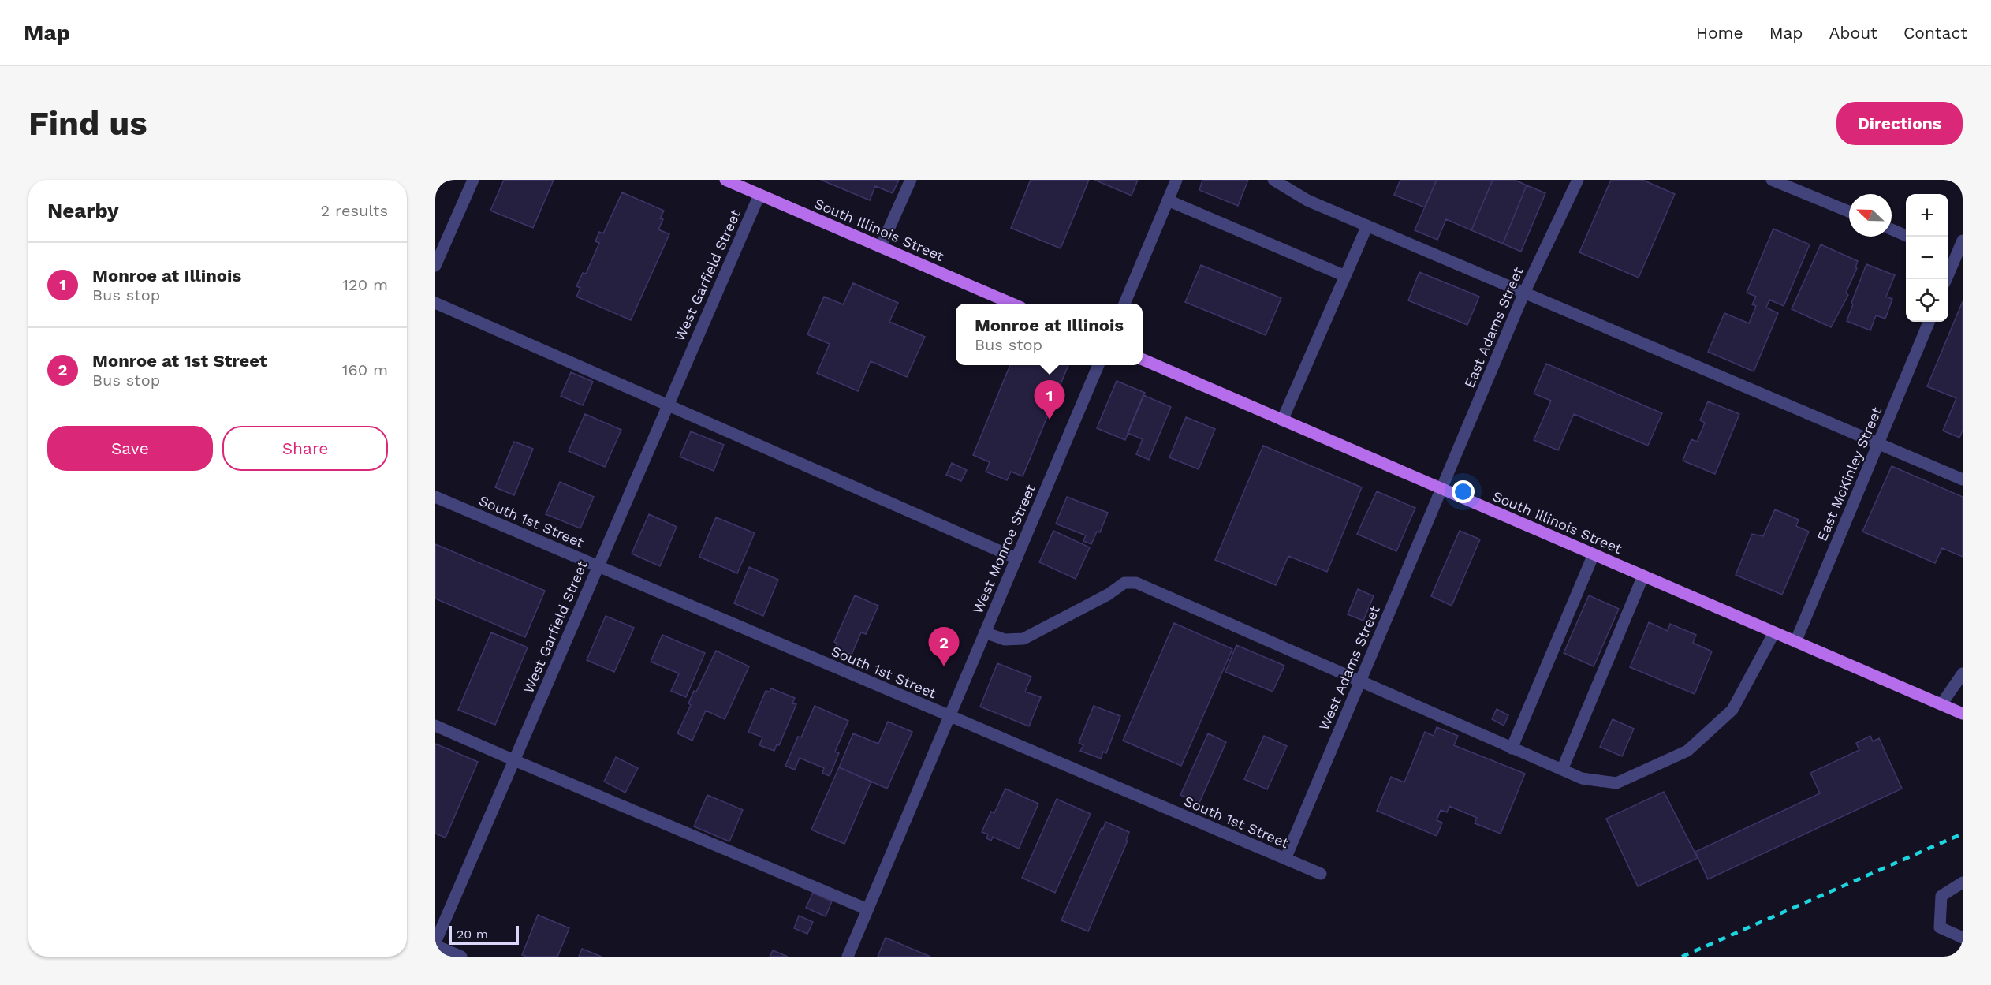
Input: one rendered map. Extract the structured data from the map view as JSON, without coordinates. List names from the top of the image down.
{
  "streets": {
    "main road": ["South Illinois Street"],
    "street": [
      "West Garfield Street",
      "East Adams Street",
      "East McKinley Street",
      "South 1st Street",
      "West Monroe Street",
      "West Adams Street"
    ]
  },
  "crossings": [
    ["South Illinois Street", "West Garfield Street"],
    ["South Illinois Street", "East Adams Street"],
    ["South Illinois Street", "East McKinley Street"],
    ["South Illinois Street", "West Adams Street"],
    ["West Garfield Street", "South 1st Street"],
    ["East Adams Street", "West Adams Street"],
    ["South 1st Street", "West Monroe Street"],
    ["South 1st Street", "West Adams Street"]
  ],
  "scale_bar": "20 m",
  "north": "top left",
  "page": {
    "header": "Map",
    "nav": [
      "Home",
      "Map",
      "About",
      "Contact"
    ],
    "buttons": [
      "Directions",
      ["Save", "Share"]
    ],
    "title": "Find us",
    "heading": ["Nearby", "2 results"],
    "map_buttons": ["+", "−"],
    "list": [
      {
        "mark": "1",
        "name": "Monroe at Illinois",
        "note": "Bus stop",
        "value": "120 m"
      },
      {
        "mark": "2",
        "name": "Monroe at 1st Street",
        "note": "Bus stop",
        "value": "160 m"
      }
    ],
    "popup": ["Monroe at Illinois", "Bus stop"],
    "pins": ["1", "2"],
    "scale": "20 m"
  }
}
